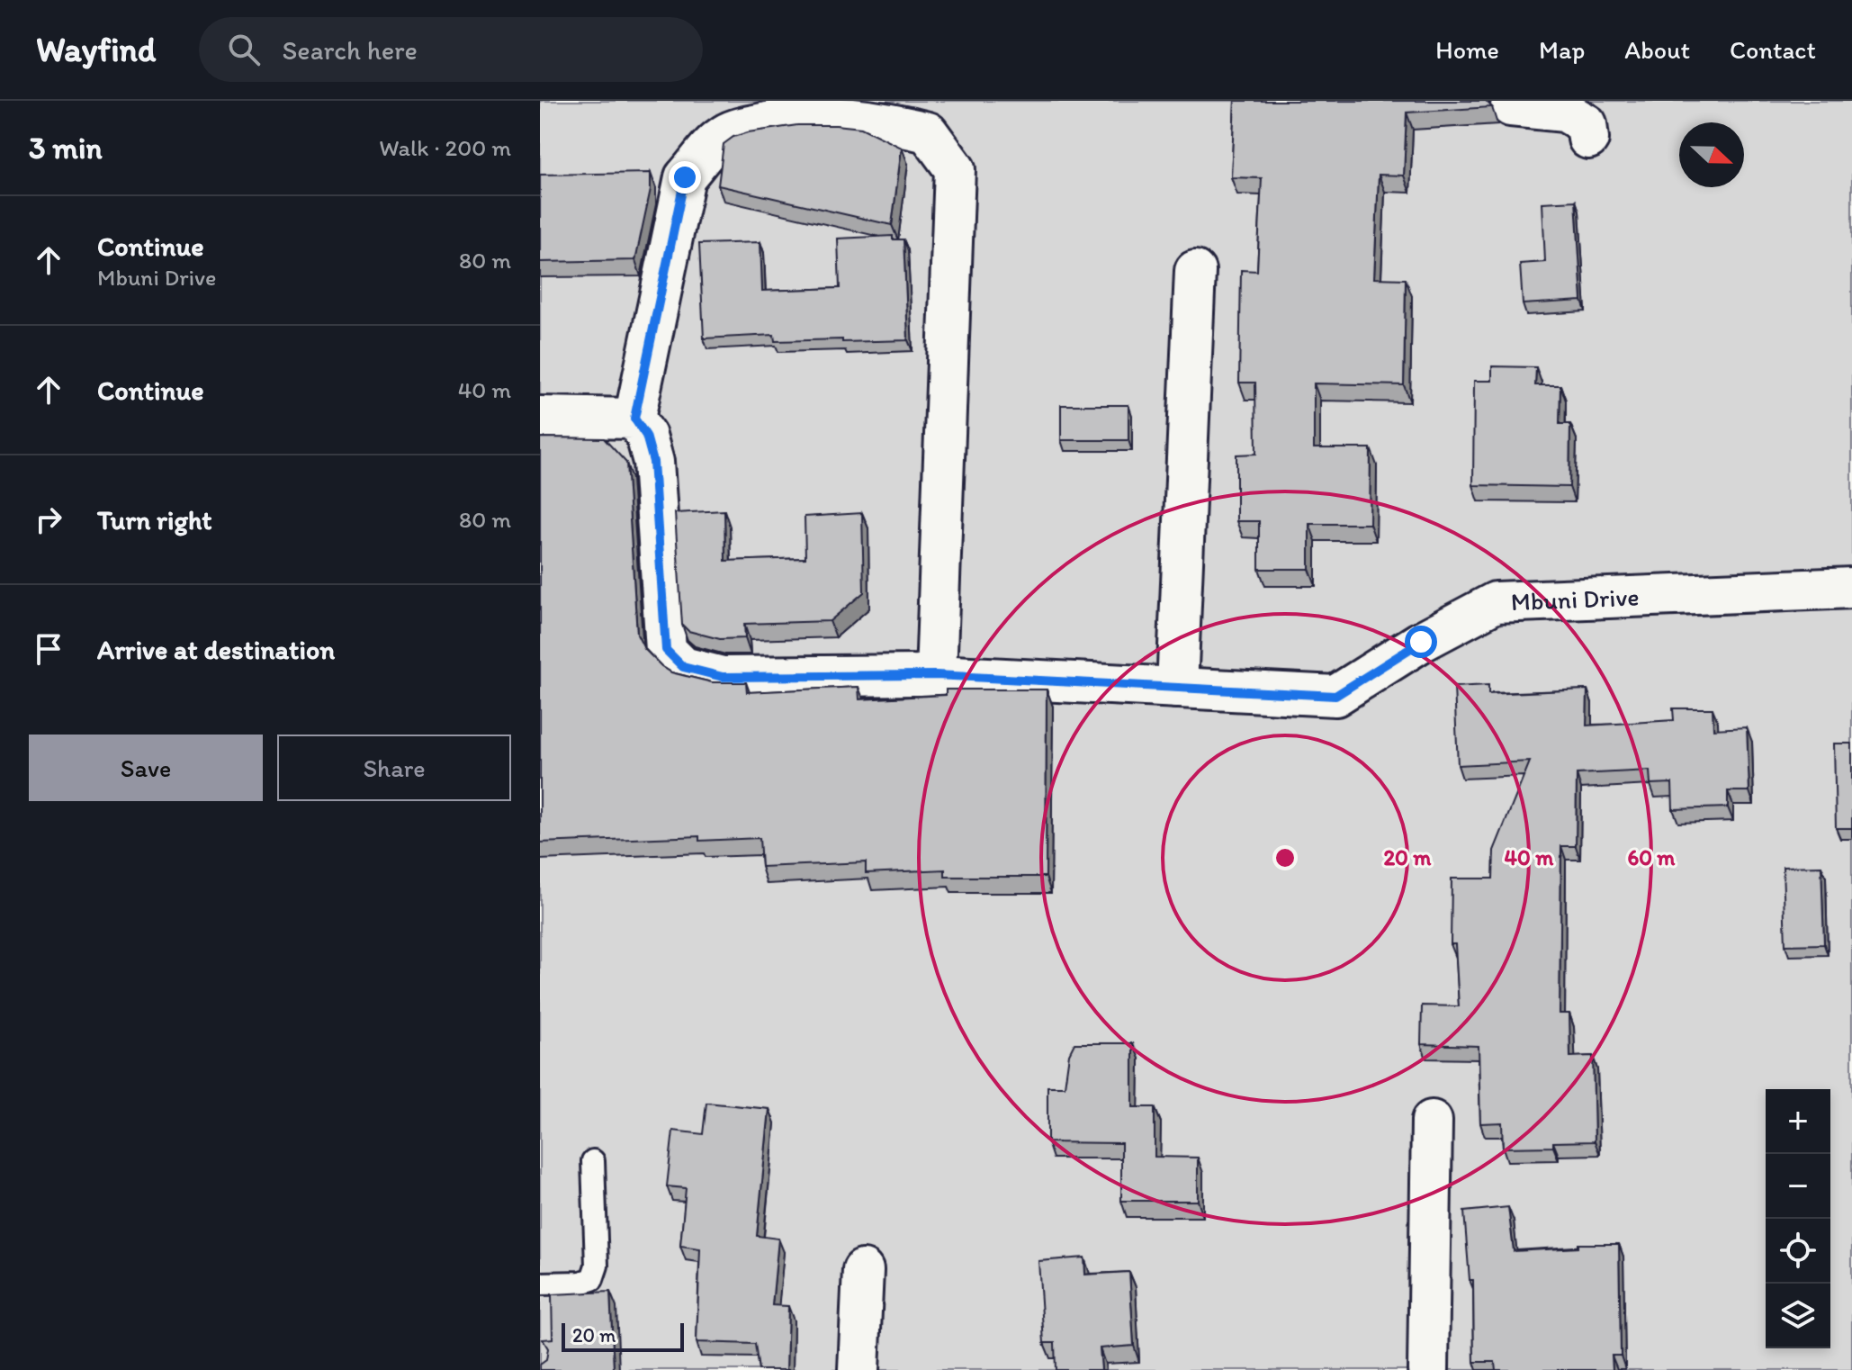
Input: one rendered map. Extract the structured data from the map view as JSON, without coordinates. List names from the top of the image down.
{
  "streets": {
    "street": ["Mbuni Drive"]
  },
  "scale_bar": "20 m",
  "north": "right",
  "page": {
    "header": "Wayfind",
    "search": "Search here",
    "nav": [
      "Home",
      "Map",
      "About",
      "Contact"
    ],
    "heading": ["3 min", "Walk · 200 m"],
    "list": [
      ["Continue", "Mbuni Drive", "80 m"],
      ["Continue", "40 m"],
      ["Turn right", "80 m"],
      "Arrive at destination"
    ],
    "buttons": ["Save", "Share"],
    "map_buttons": ["+", "−"],
    "scale": "20 m"
  },
  "rings": ["20 m", "40 m", "60 m"]
}
